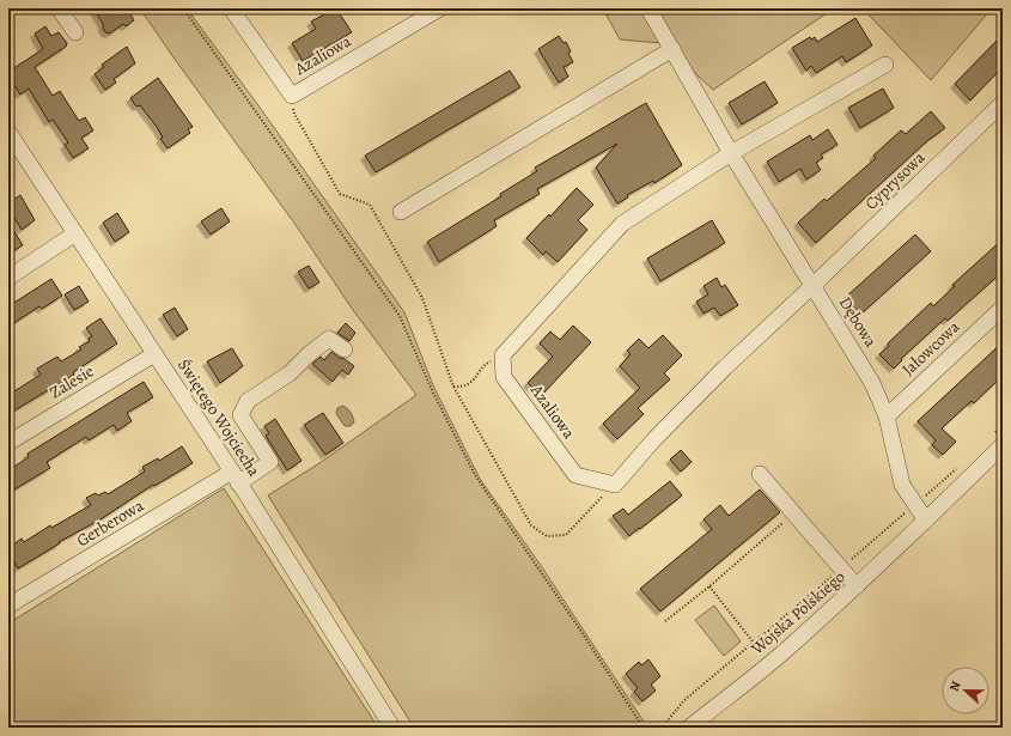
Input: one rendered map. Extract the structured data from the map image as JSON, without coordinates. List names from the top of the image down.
{
  "streets": {
    "street": [
      "Azaliowa",
      "Cyprysowa",
      "Dębowa",
      "Jałowcowa",
      "Zalesie",
      "Świętego Wojciecha",
      "Gerberowa",
      "Wojska Polskiego"
    ]
  },
  "crossings": [
    ["Cyprysowa", "Dębowa"],
    ["Dębowa", "Jałowcowa"],
    ["Dębowa", "Wojska Polskiego"],
    ["Zalesie", "Świętego Wojciecha"],
    ["Świętego Wojciecha", "Gerberowa"]
  ],
  "north": "left"
}
